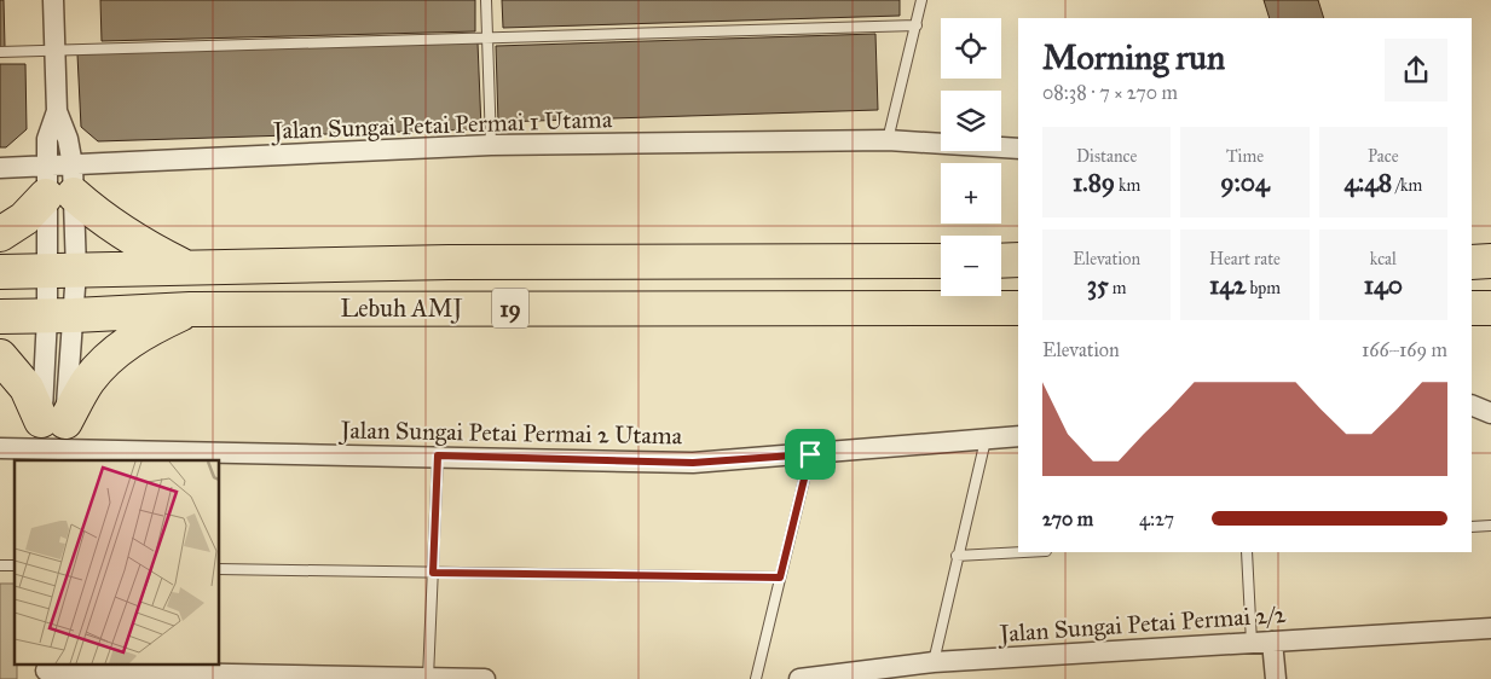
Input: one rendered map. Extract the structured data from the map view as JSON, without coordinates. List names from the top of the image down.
{
  "streets": {
    "highway": ["Lebuh AMJ", "19"],
    "street": ["Jalan Sungai Petai Permai 1 Utama", "Jalan Sungai Petai Permai 2 Utama", "Jalan Sungai Petai Permai 2/2"]
  },
  "page": {
    "map_buttons": ["+", "−"],
    "heading": ["Morning run", "08:38 · 7 × 270 m"],
    "stats": [
      ["Distance", "1.89 km"],
      ["Time", "9:04"],
      ["Pace", "4:48 /km"],
      ["Elevation", "35 m"],
      ["Heart rate", "142 bpm"],
      ["kcal", "140"]
    ],
    "chart": ["Elevation", "166–169 m"],
    "list": [
      {
        "name": "270 m",
        "note": "4:27"
      }
    ]
  }
}
